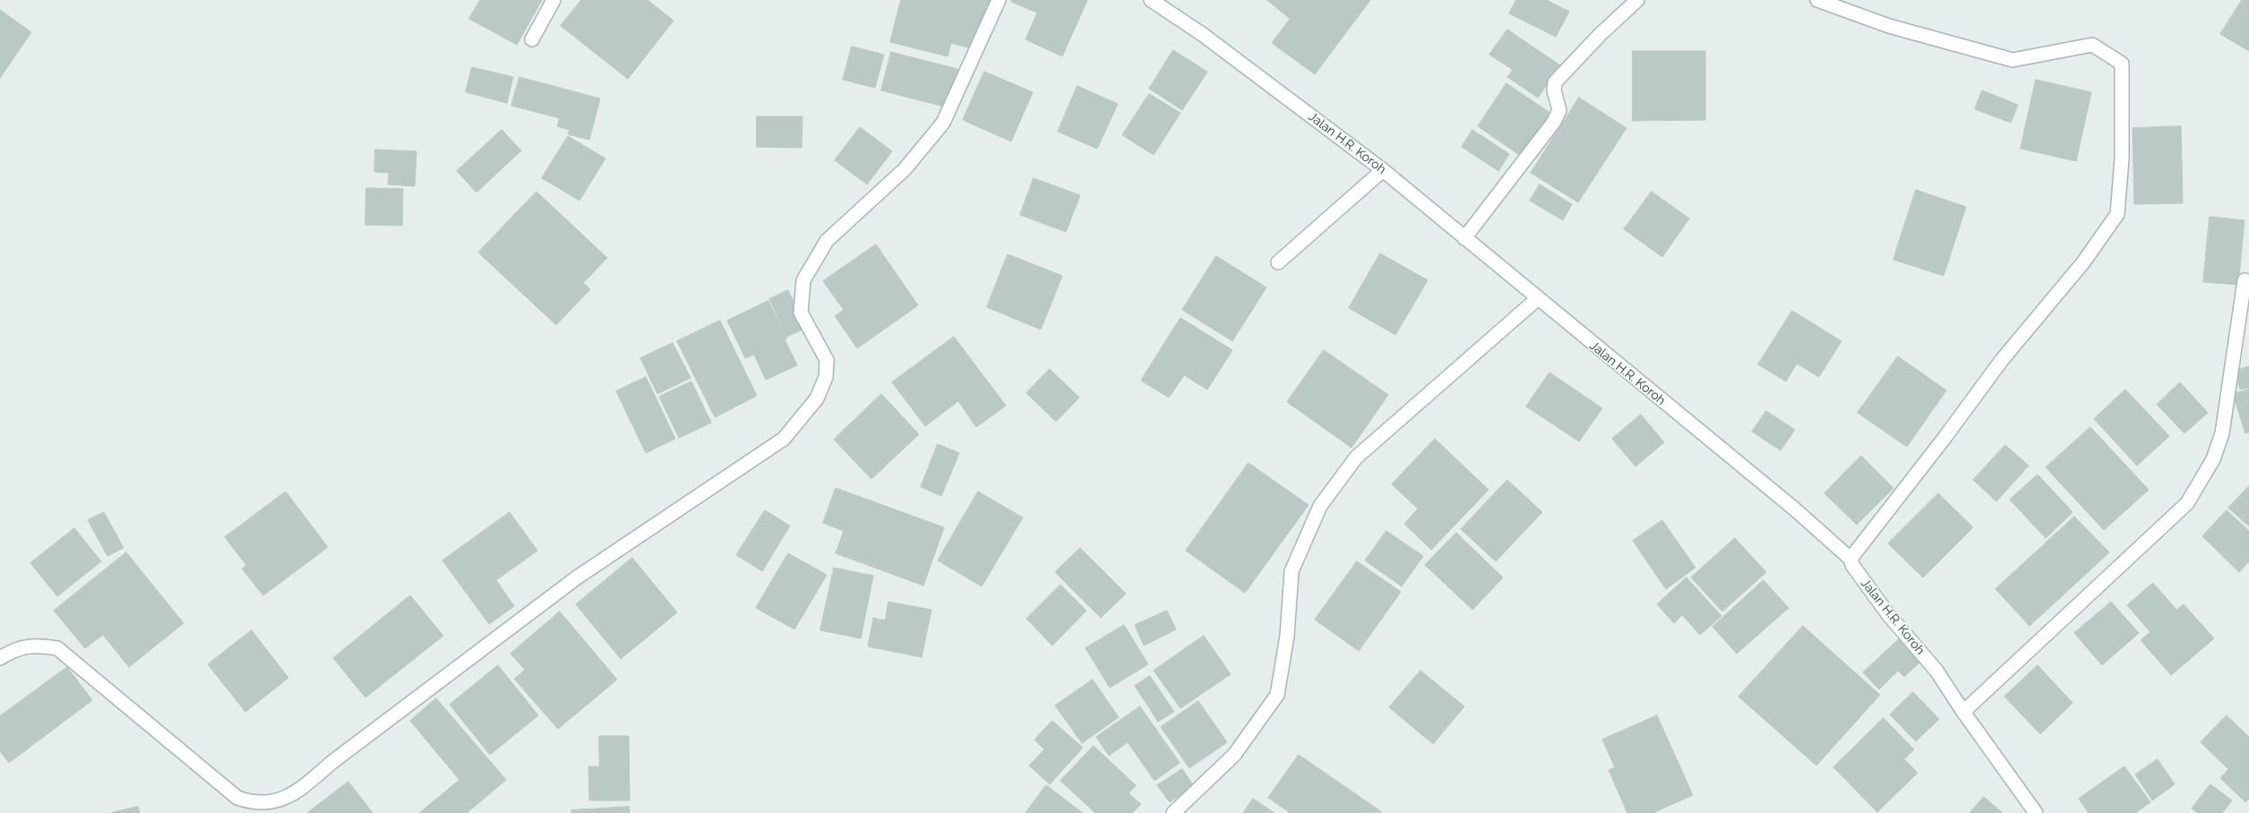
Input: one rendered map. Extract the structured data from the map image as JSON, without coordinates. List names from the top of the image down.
{
  "streets": {
    "street": ["Jalan H.R. Koroh"]
  }
}
